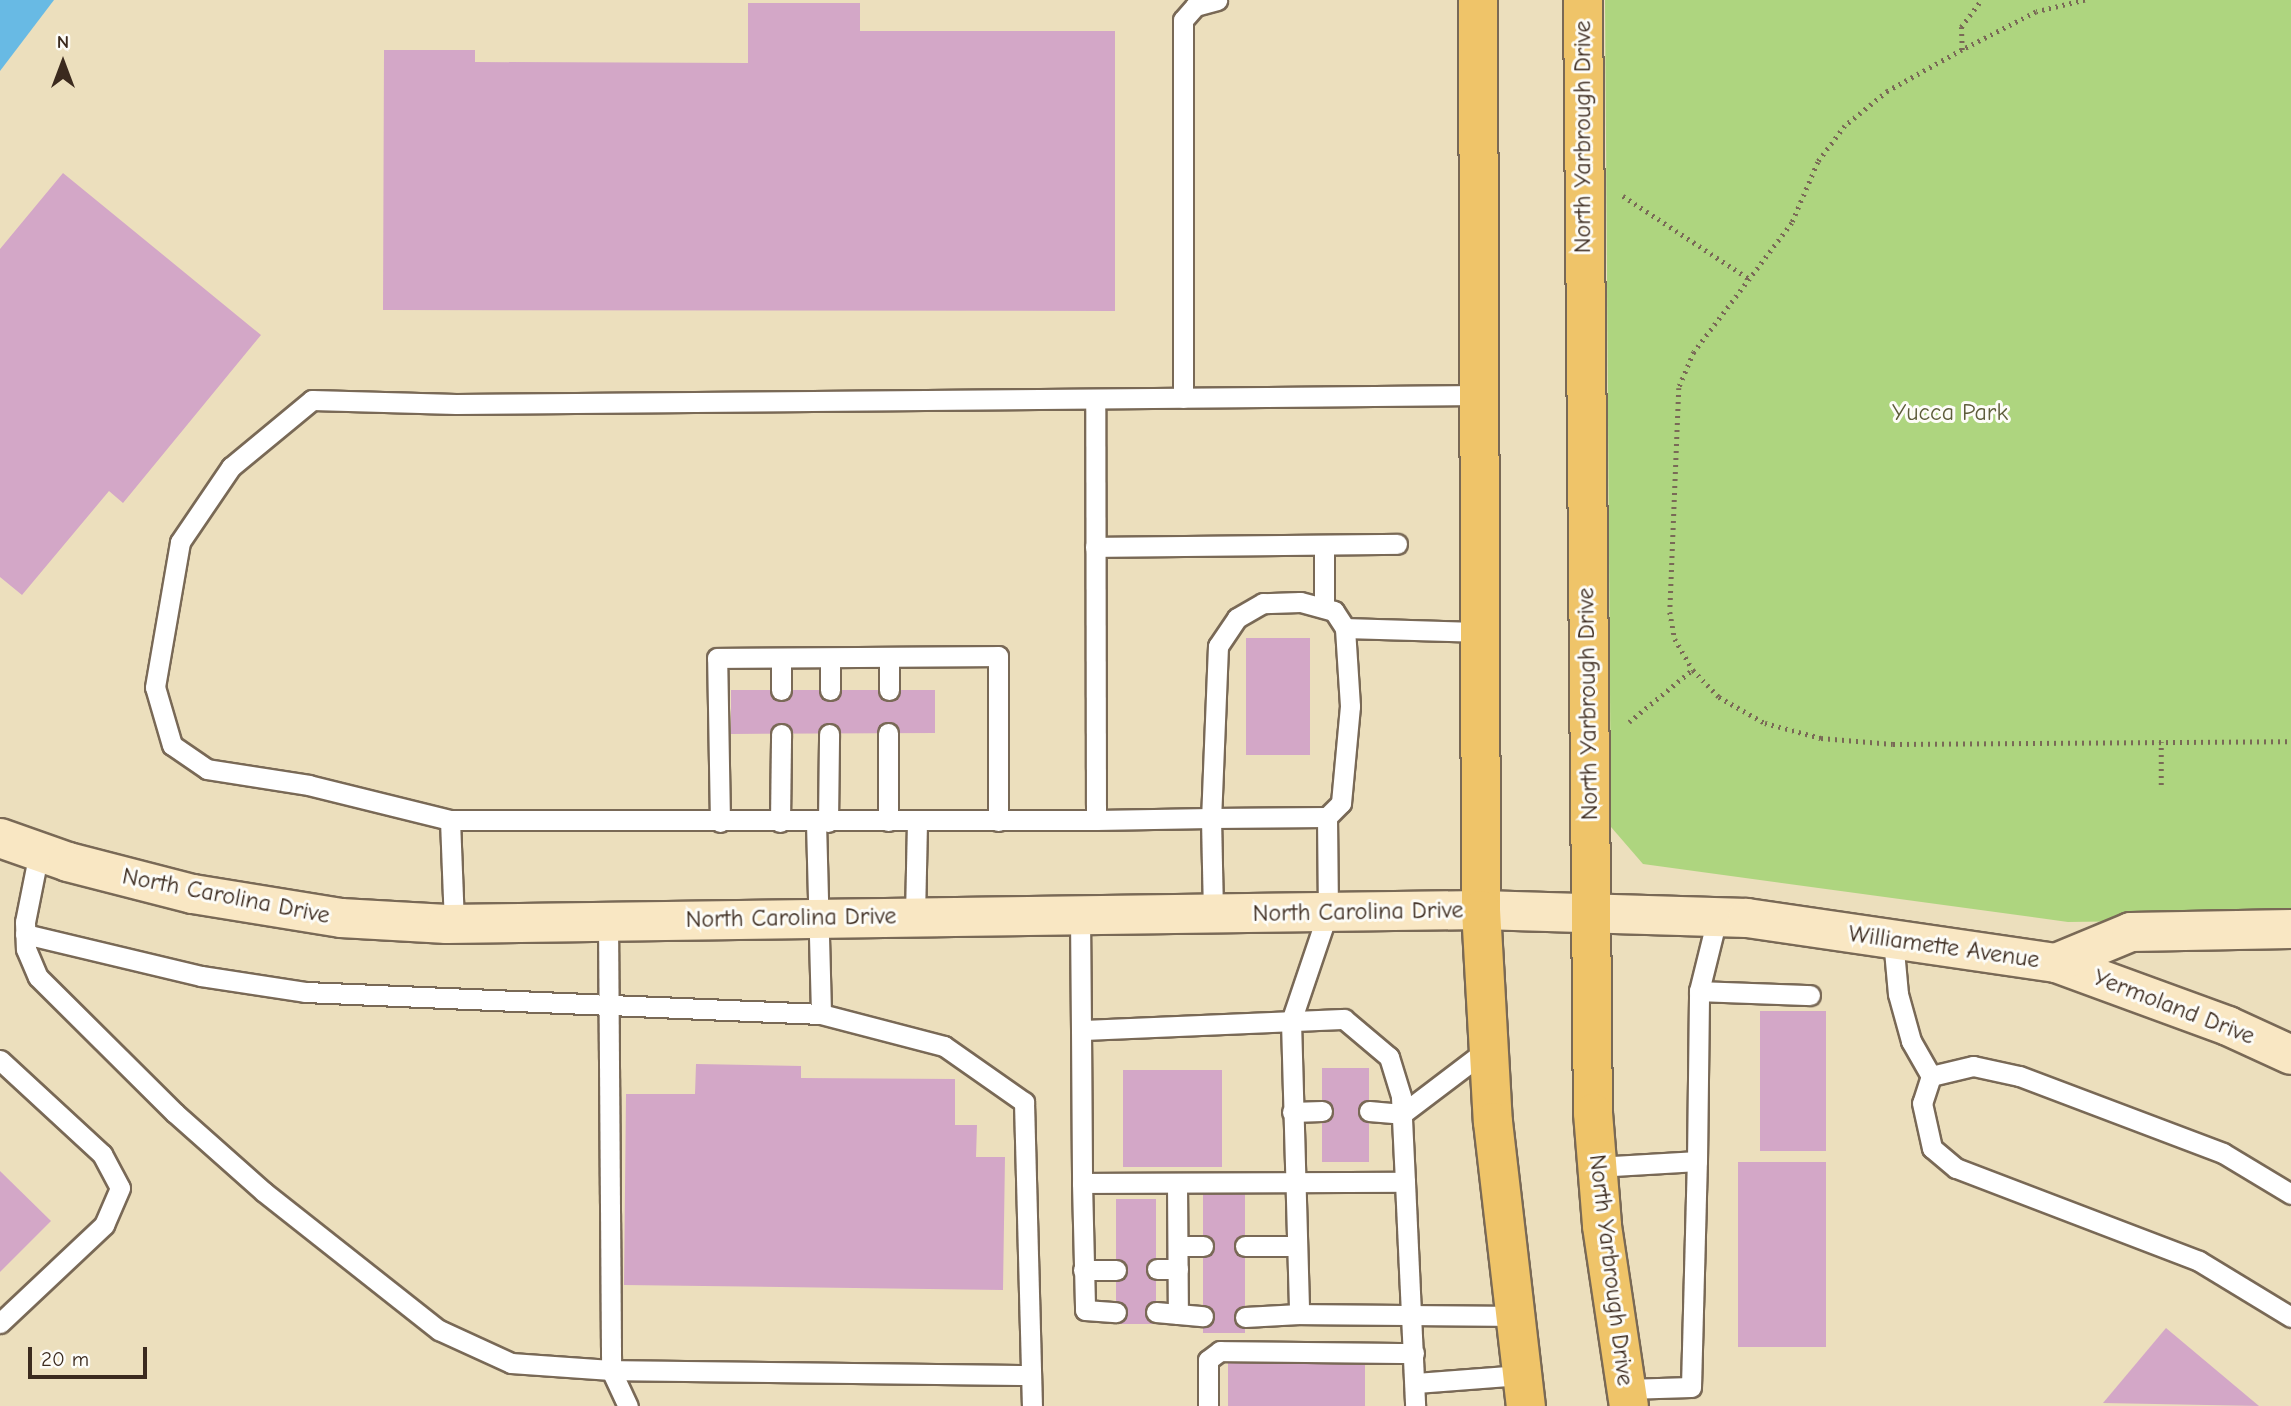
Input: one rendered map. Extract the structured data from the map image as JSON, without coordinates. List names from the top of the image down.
{
  "streets": {
    "main road": [
      "North Yarbrough Drive",
      "North Carolina Drive",
      "Williamette Avenue",
      "Yermoland Drive"
    ]
  },
  "crossings": [
    ["North Yarbrough Drive", "North Carolina Drive"],
    ["North Yarbrough Drive", "Williamette Avenue"],
    ["North Carolina Drive", "Williamette Avenue"],
    ["Williamette Avenue", "Yermoland Drive"]
  ],
  "parks": ["Yucca Park"],
  "scale_bar": "20 m",
  "north": "top"
}
